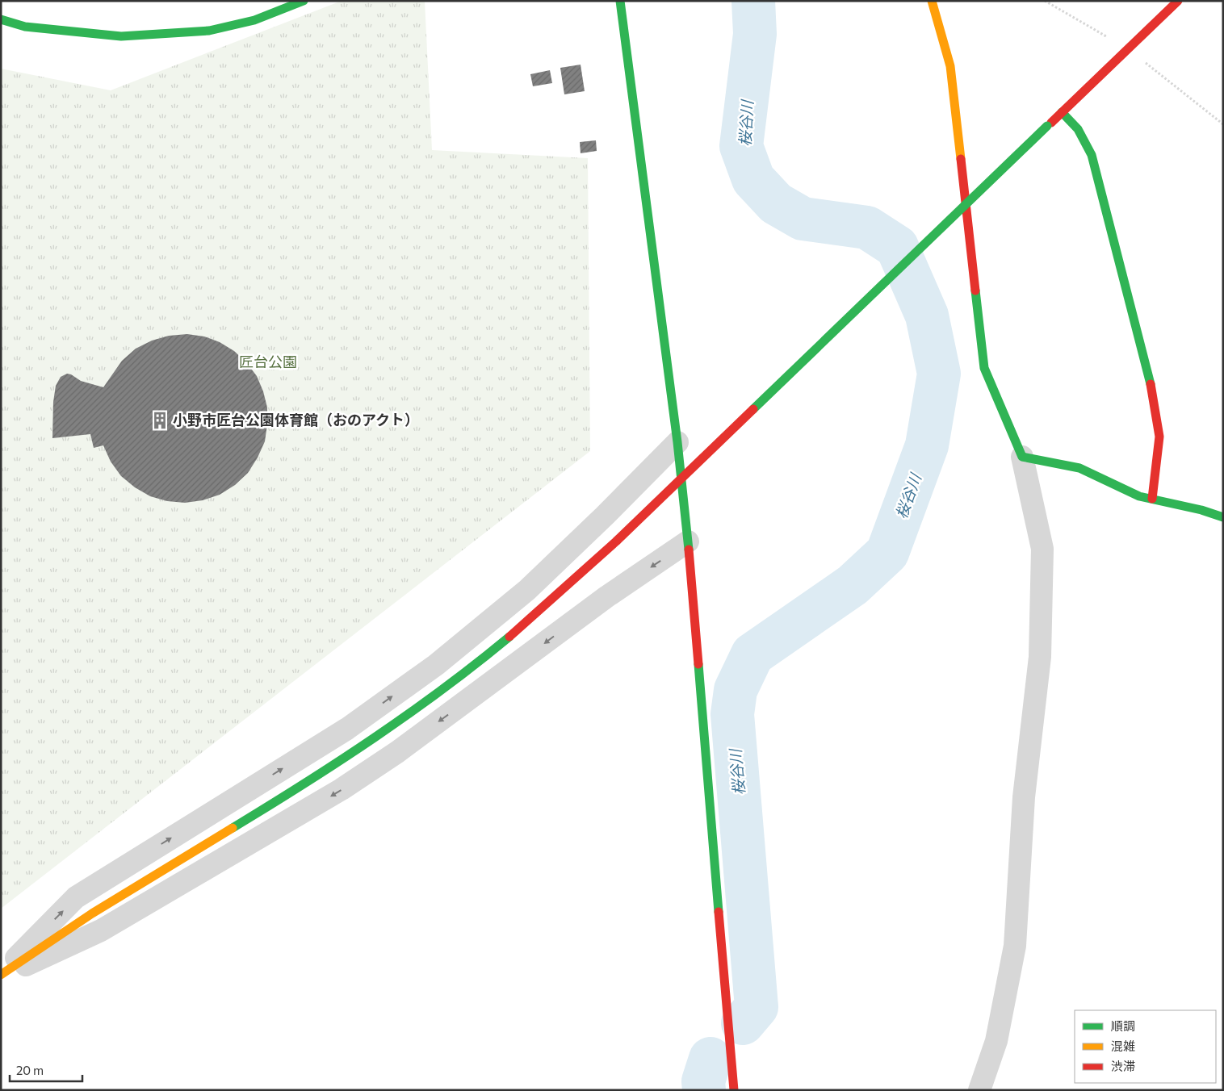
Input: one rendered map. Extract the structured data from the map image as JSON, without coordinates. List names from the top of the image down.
{
  "water": ["桜谷川"],
  "parks": ["匠台公園"],
  "places": {
    "building": ["小野市匠台公園体育館（おのアクト）"]
  },
  "legend": ["順調", "混雑", "渋滞"],
  "scale_bar": "20 m"
}
